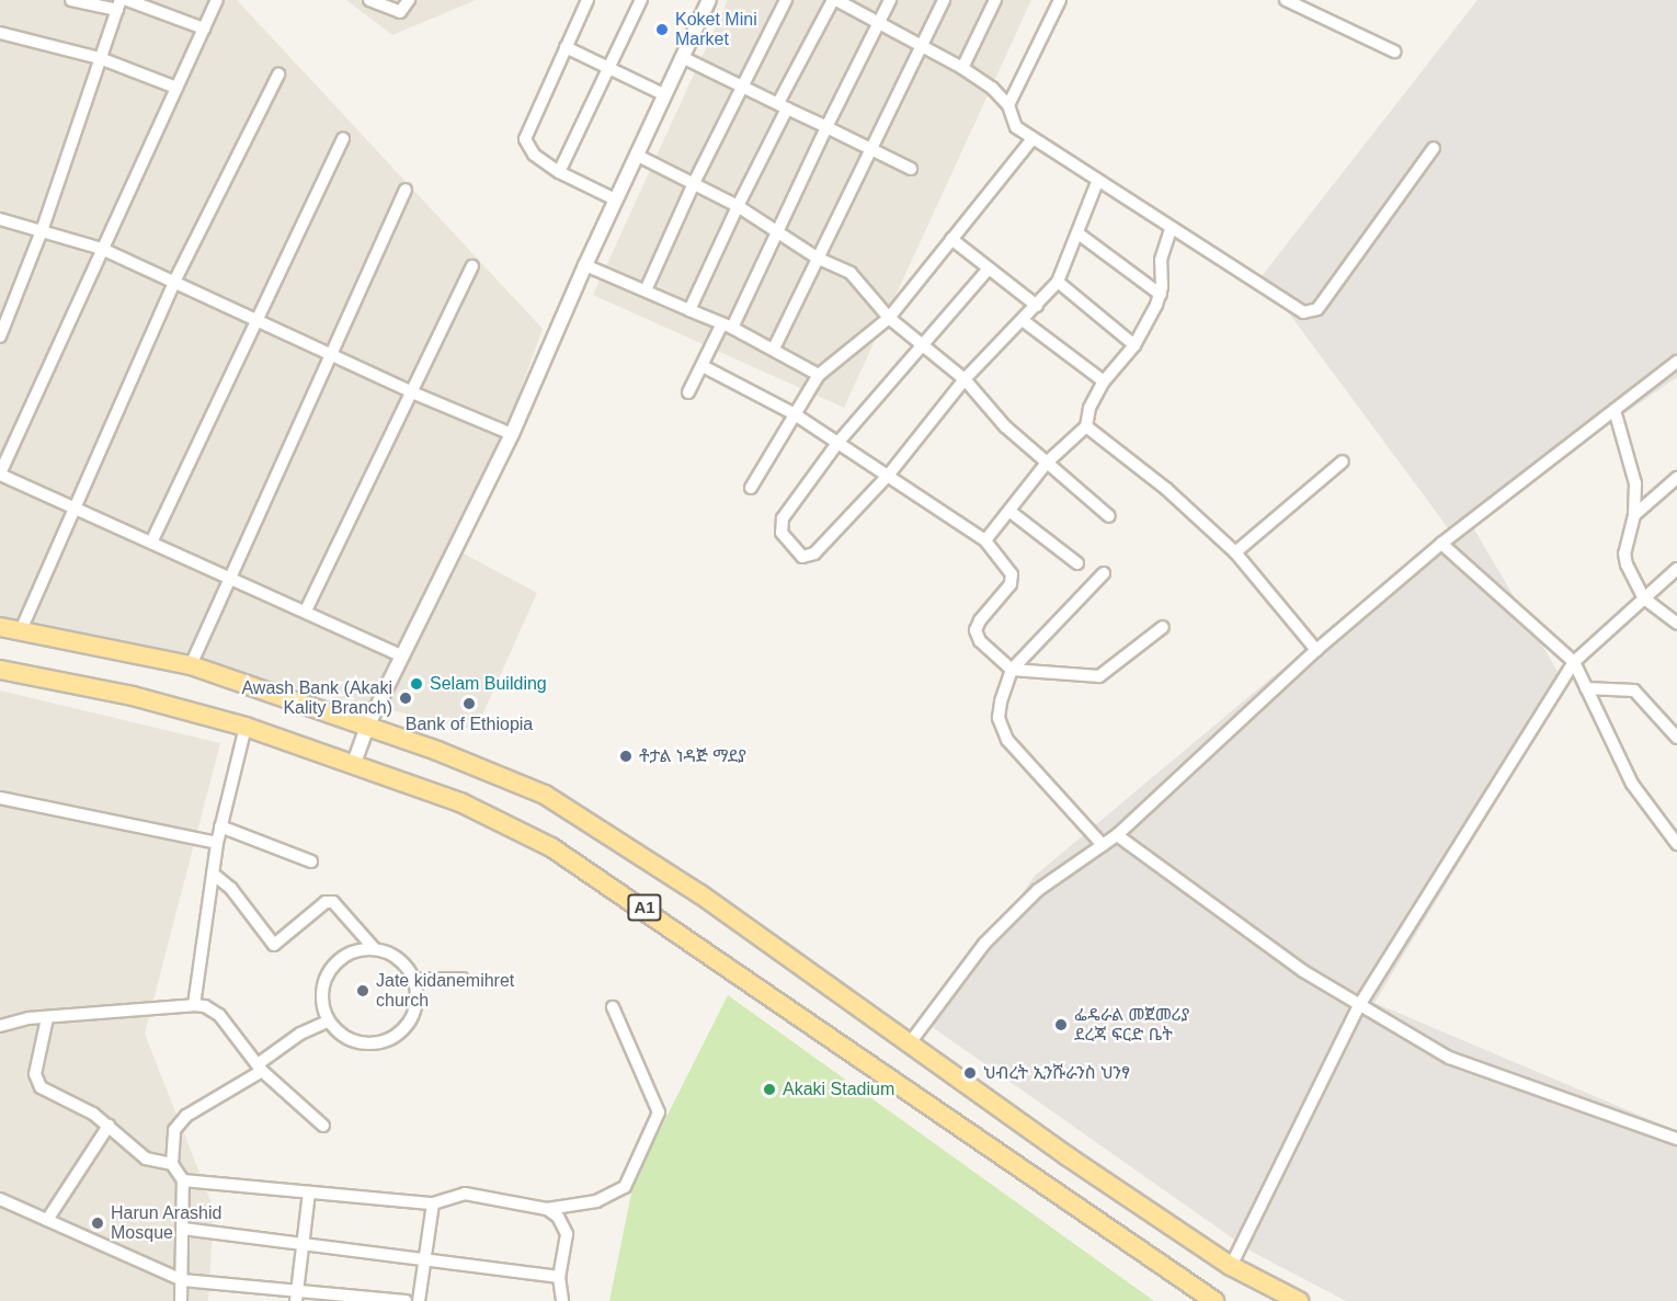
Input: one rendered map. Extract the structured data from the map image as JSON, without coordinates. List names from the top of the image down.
{
  "streets": {
    "main road": ["A1"]
  },
  "places": [
    "Koket Mini Market",
    "Selam Building",
    "Awash Bank (Akaki Kality Branch)",
    "Bank of Ethiopia",
    "ቶታል ነዳጅ ማደያ",
    "Jate kidanemihret church",
    "ፌዴራል መጀመሪያ ደረጃ ፍርድ ቤት",
    "ህብረት ኢንሹራንስ ህንፃ",
    "Akaki Stadium",
    "Harun Arashid Mosque"
  ]
}
